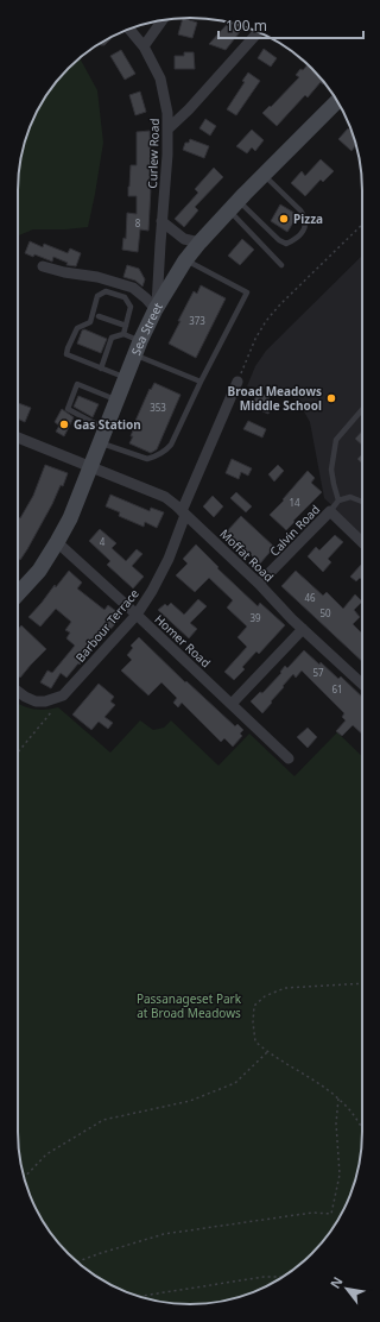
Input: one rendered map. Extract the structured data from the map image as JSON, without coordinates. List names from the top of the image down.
{
  "streets": {
    "main road": ["Sea Street"],
    "street": [
      "Curlew Road",
      "Calvin Road",
      "Moffat Road",
      "Barbour Terrace",
      "Homer Road"
    ]
  },
  "crossings": [
    ["Curlew Road", "Sea Street"],
    ["Sea Street", "Moffat Road"],
    ["Sea Street", "Homer Road"],
    ["Calvin Road", "Moffat Road"],
    ["Moffat Road", "Barbour Terrace"],
    ["Barbour Terrace", "Homer Road"]
  ],
  "parks": ["Passanageset Park at Broad Meadows"],
  "places": ["Pizza", "Broad Meadows Middle School", "Gas Station"],
  "house_numbers": [
    "8",
    "373",
    "353",
    "14",
    "4",
    "46",
    "50",
    "39",
    "57",
    "61"
  ],
  "scale_bar": "100 m",
  "north": "top left"
}
